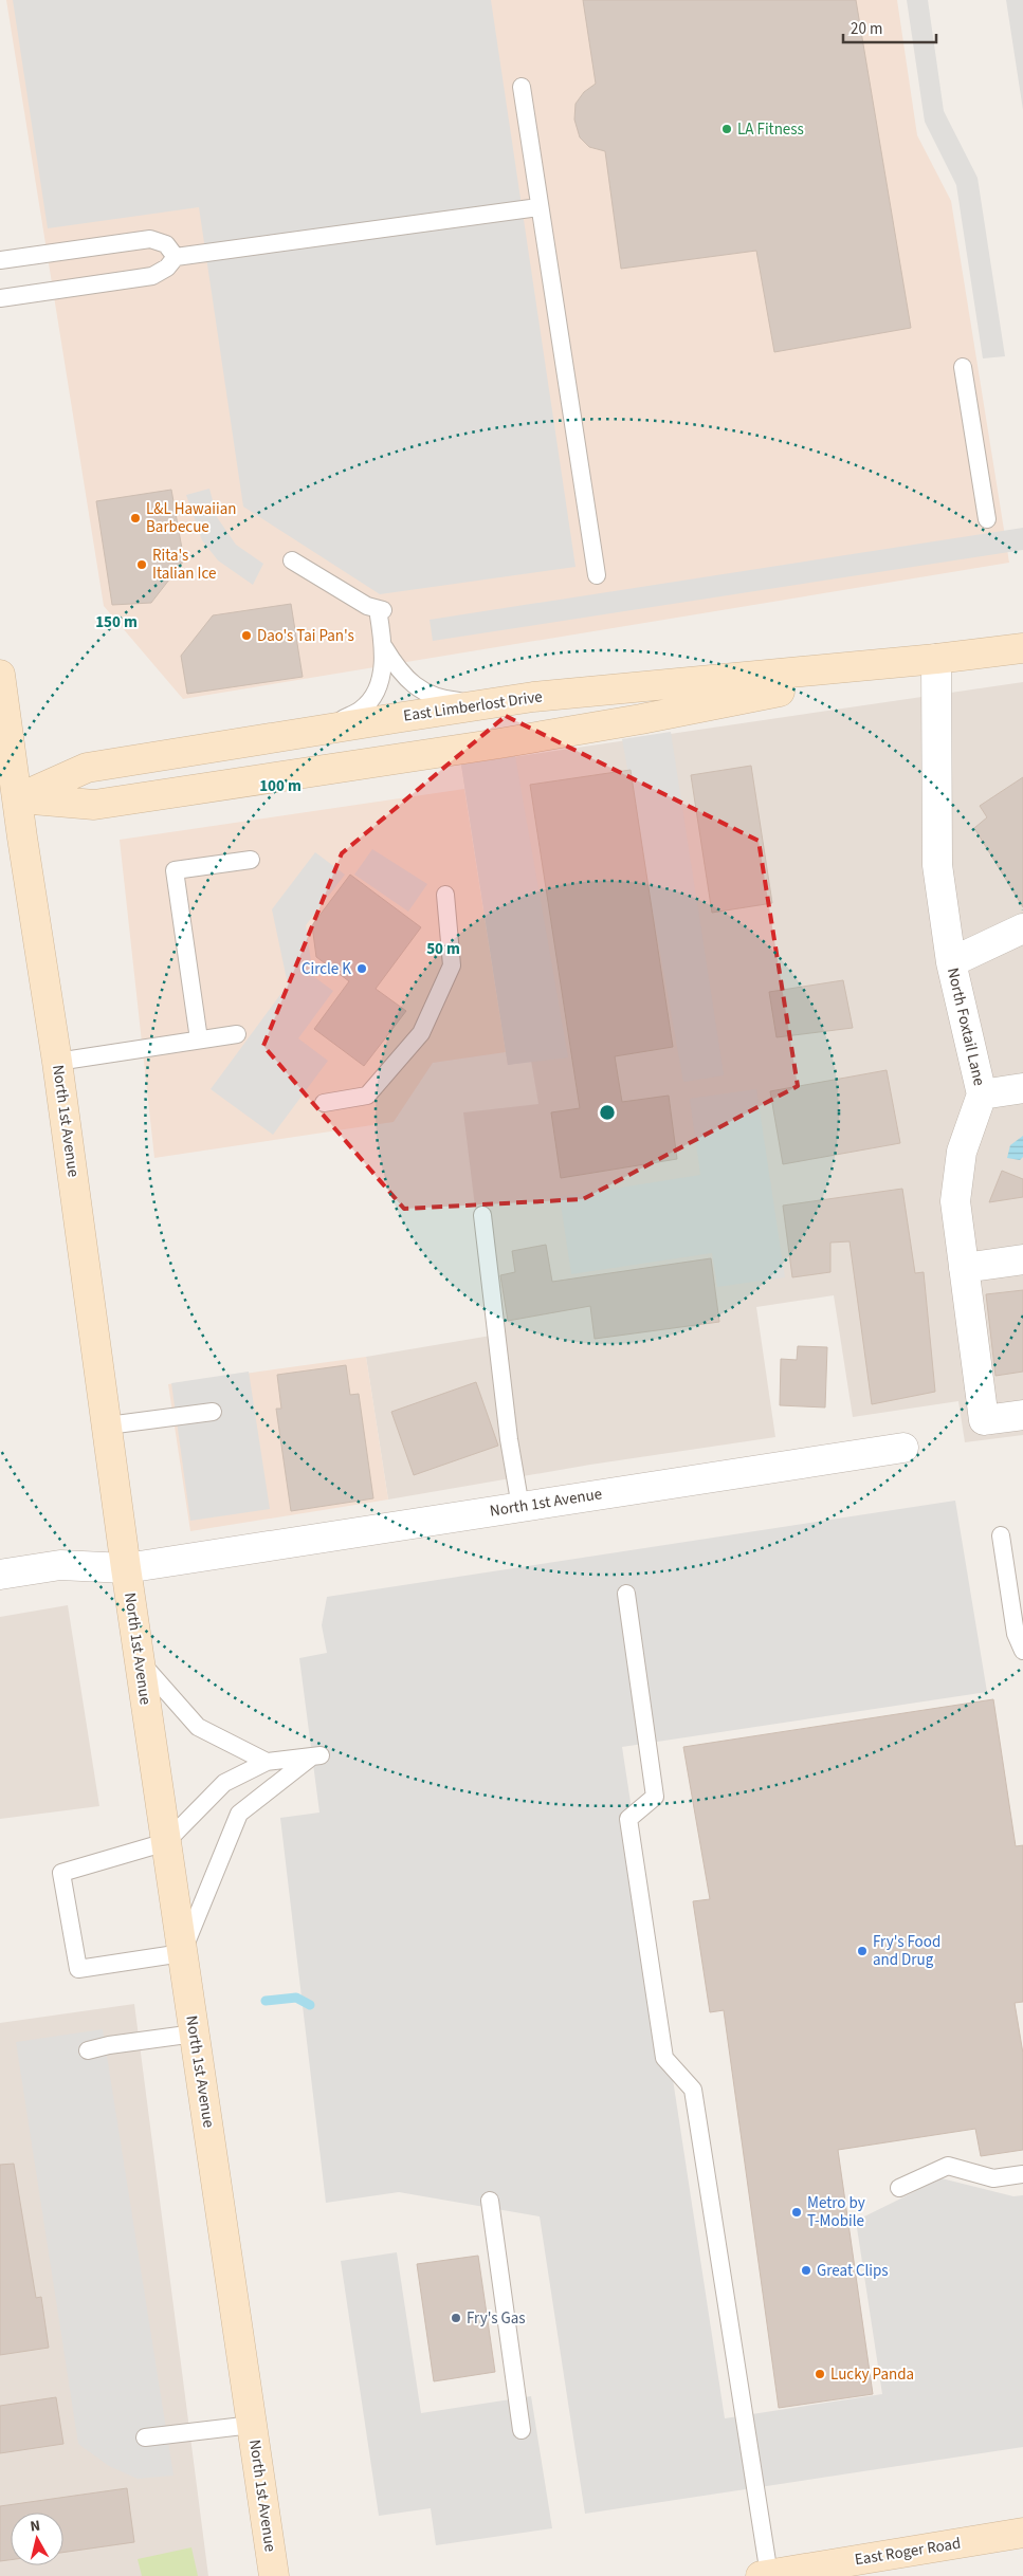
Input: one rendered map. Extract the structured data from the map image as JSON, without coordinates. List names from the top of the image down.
{
  "streets": {
    "street": [
      "East Limberlost Drive",
      "North Foxtail Lane",
      "North 1st Avenue",
      "East Roger Road"
    ]
  },
  "crossings": [
    ["East Limberlost Drive", "North Foxtail Lane"],
    ["East Limberlost Drive", "North 1st Avenue"]
  ],
  "places": [
    "LA Fitness",
    "L&L Hawaiian Barbecue",
    "Rita's Italian Ice",
    "Dao's Tai Pan's",
    "Circle K",
    "Fry's Food and Drug",
    "Metro by T-Mobile",
    "Great Clips",
    "Fry's Gas",
    "Lucky Panda"
  ],
  "scale_bar": "20 m",
  "north": "top",
  "rings": ["150 m", "100 m", "50 m"]
}
